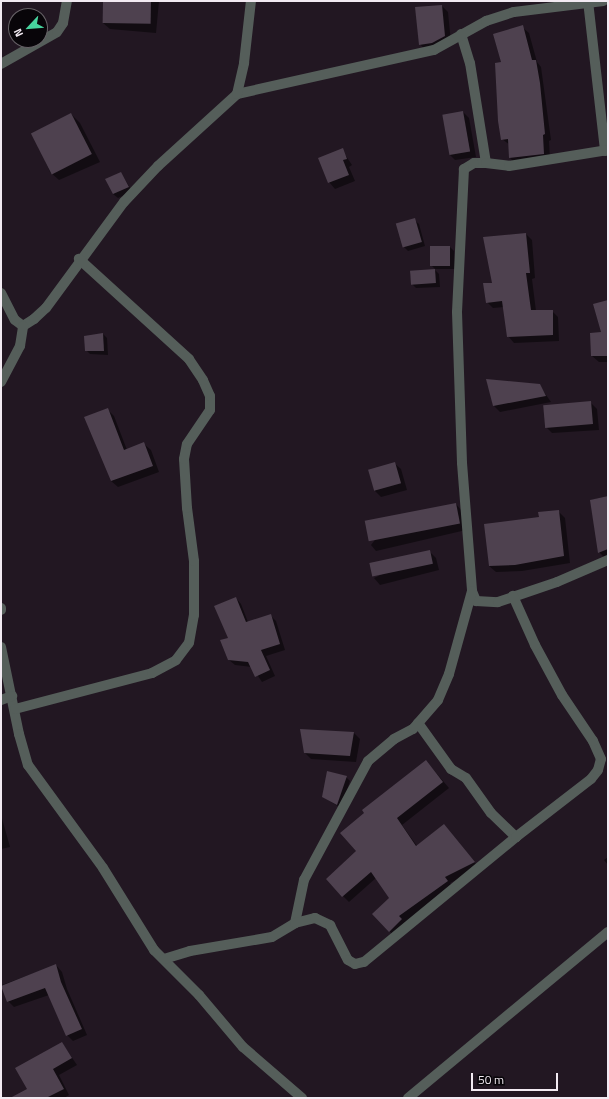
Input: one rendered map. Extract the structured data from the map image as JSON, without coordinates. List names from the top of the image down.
{
  "scale_bar": "50 m",
  "north": "bottom left"
}
